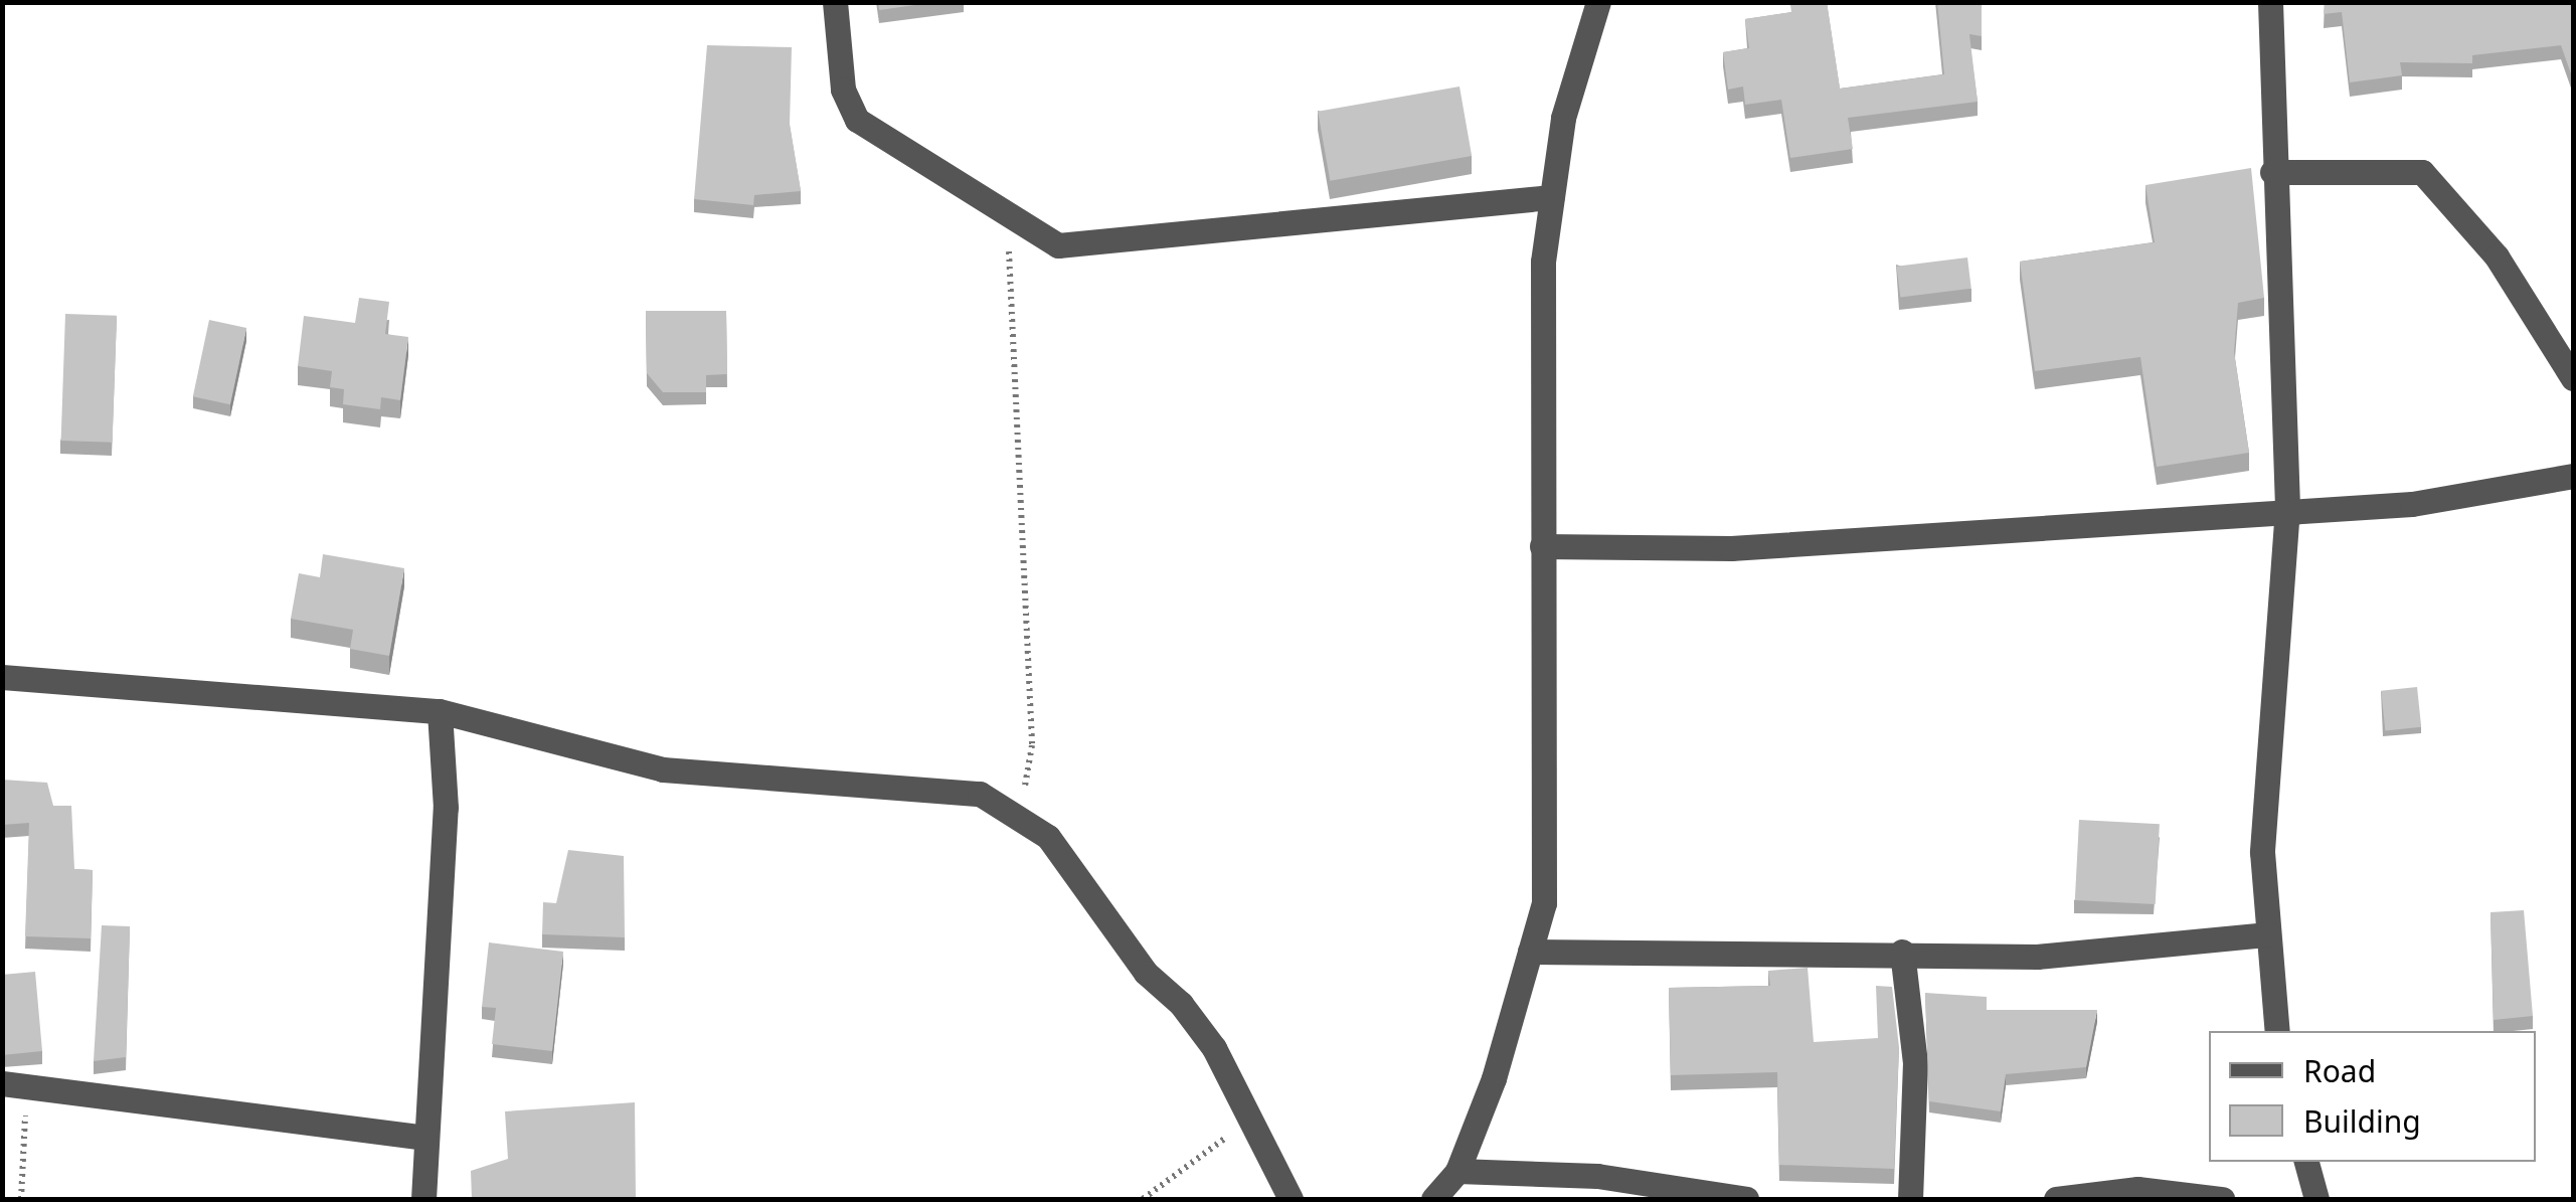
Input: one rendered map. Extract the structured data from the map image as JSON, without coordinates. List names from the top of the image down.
{
  "legend": ["Road", "Building"]
}
